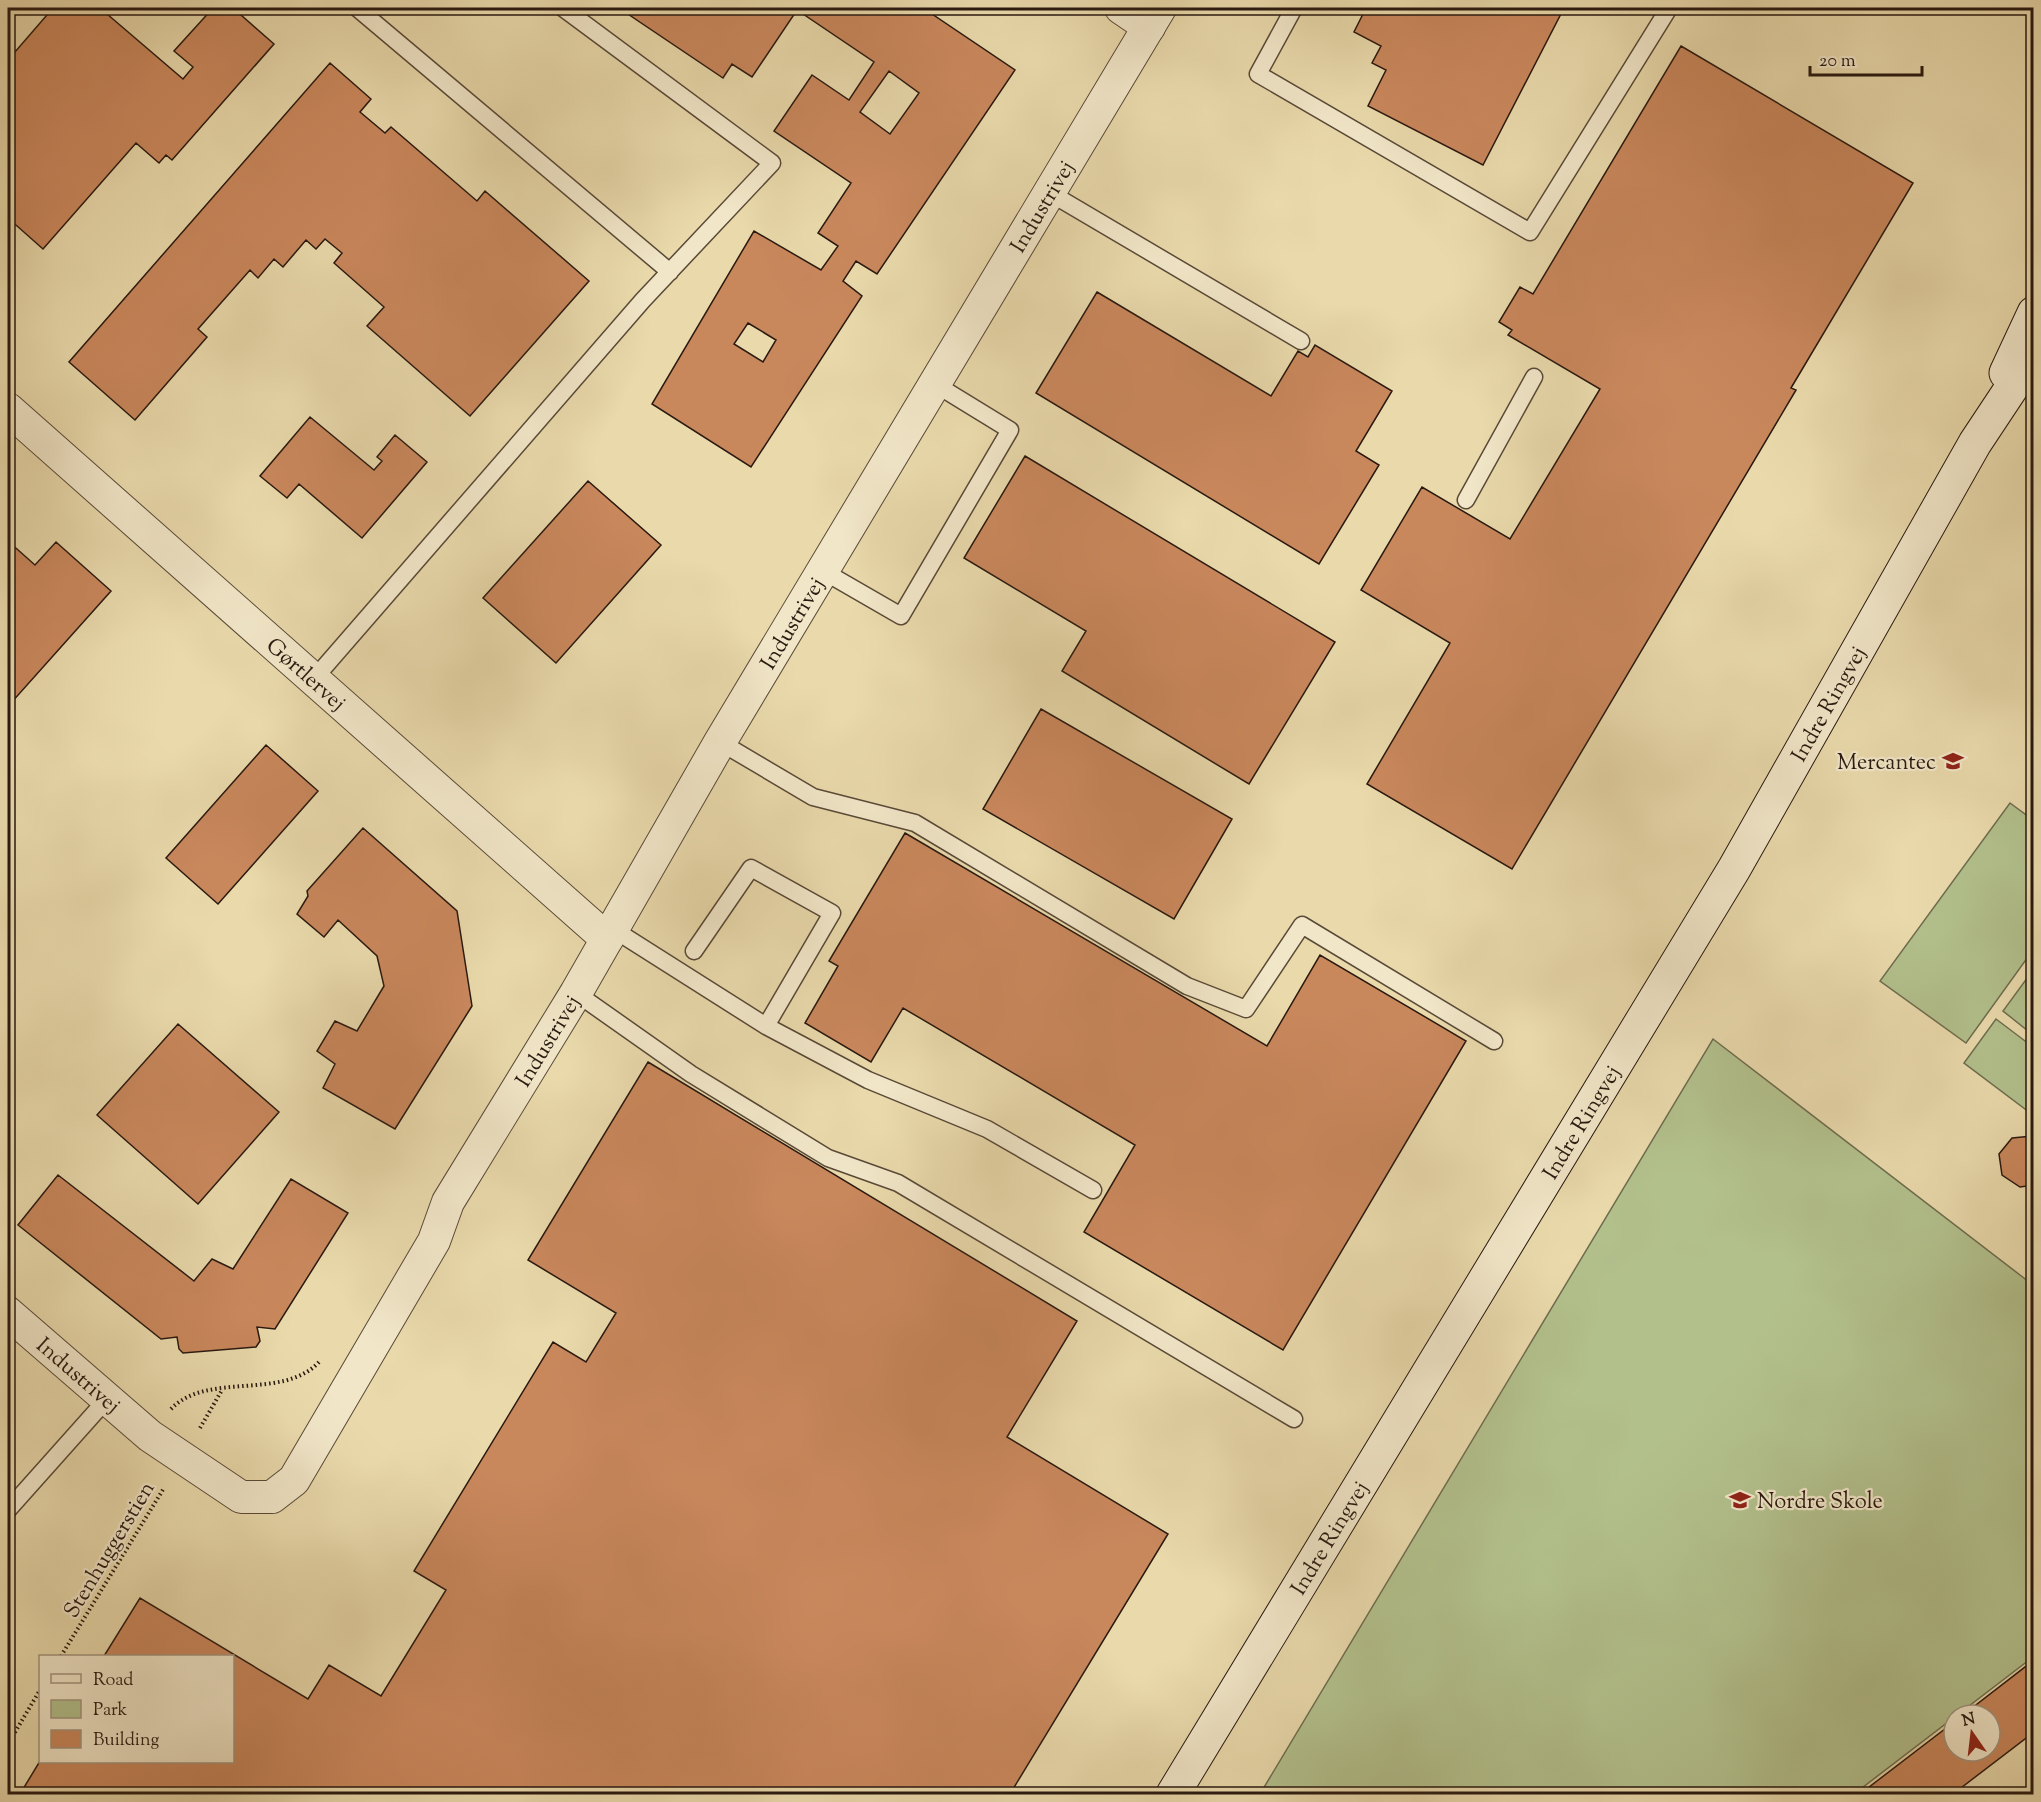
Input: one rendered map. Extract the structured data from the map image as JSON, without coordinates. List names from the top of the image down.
{
  "streets": {
    "street": ["Industrivej", "Gørtlervej", "Indre Ringvej"],
    "path": ["Stenhuggerstien"]
  },
  "crossings": [
    ["Industrivej", "Gørtlervej"],
    ["Industrivej", "Stenhuggerstien"]
  ],
  "places": {
    "school or university": ["Mercantec", "Nordre Skole"]
  },
  "legend": ["Road", "Park", "Building"],
  "scale_bar": "20 m",
  "north": "top"
}
